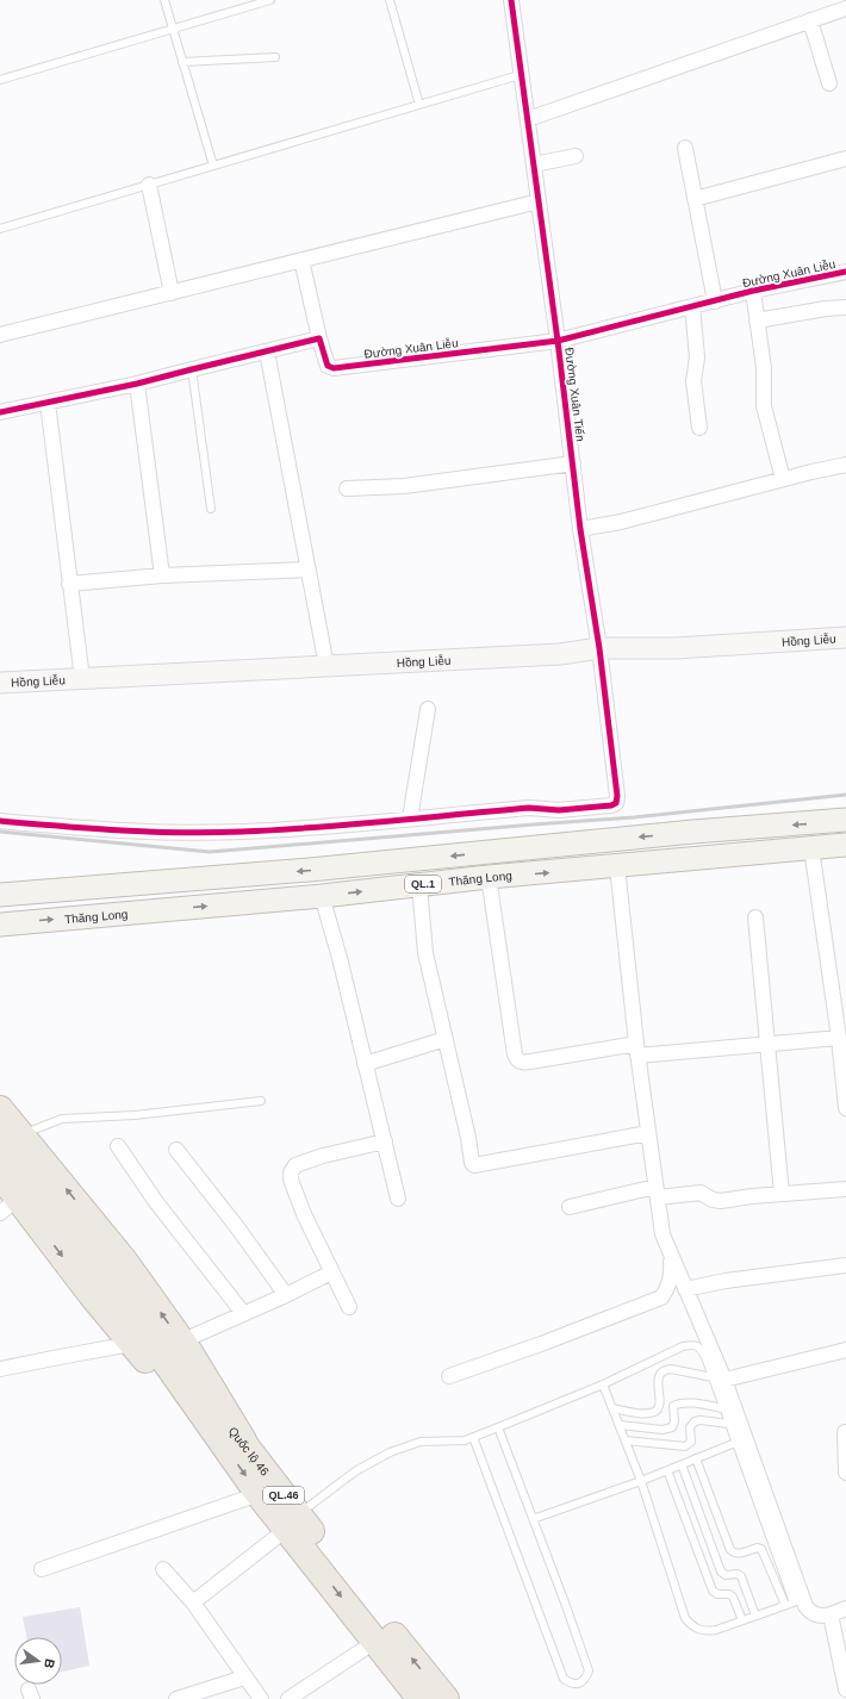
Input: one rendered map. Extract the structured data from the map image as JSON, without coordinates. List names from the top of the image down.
{
  "streets": {
    "highway": ["Quốc lộ 46", "QL.46"],
    "main road": ["Thăng Long", "QL.1"],
    "street": ["Đường Xuân Liễu", "Đường Xuân Tiến", "Hồng Liễu"]
  },
  "crossings": [
    ["Đường Xuân Liễu", "Đường Xuân Tiến"],
    ["Đường Xuân Tiến", "Hồng Liễu"],
    ["Quốc lộ 46", "QL.46"]
  ],
  "north": "right"
}
